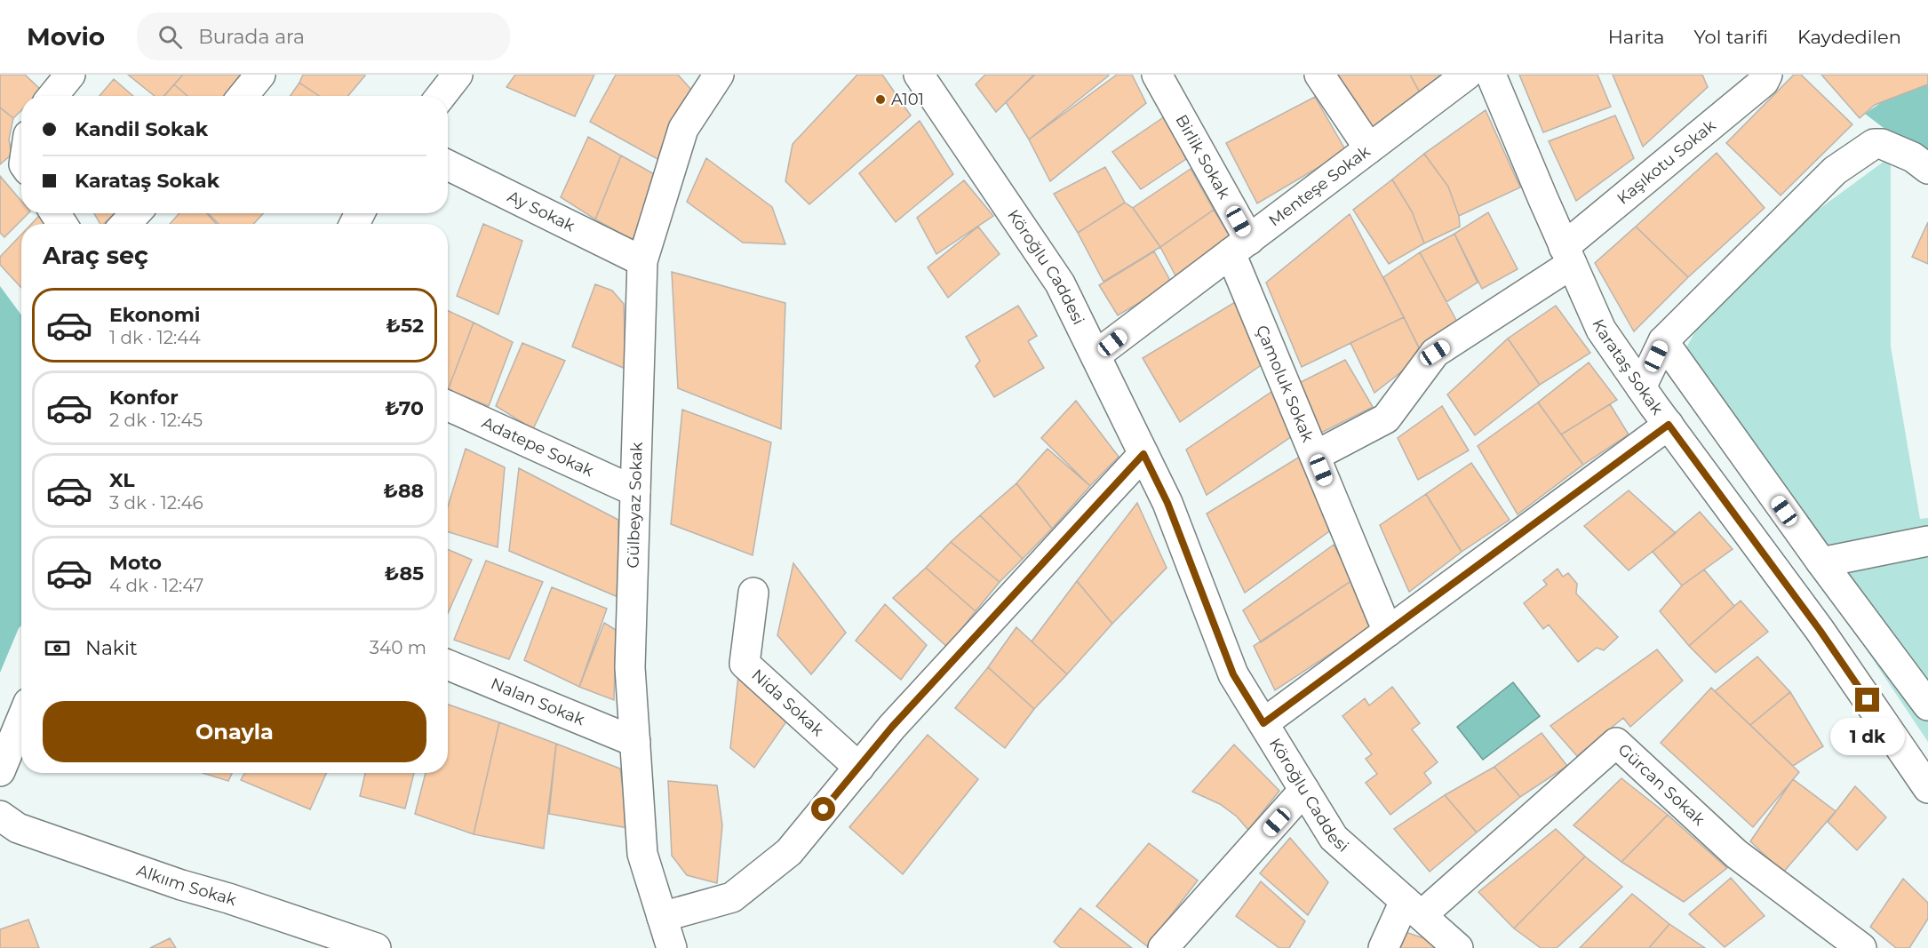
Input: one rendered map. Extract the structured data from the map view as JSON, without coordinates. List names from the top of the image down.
{
  "streets": {
    "street": [
      "Birlik Sokak",
      "Kaşıkotu Sokak",
      "Menteşe Sokak",
      "Ay Sokak",
      "Köroğlu Caddesi",
      "Karataş Sokak",
      "Çamoluk Sokak",
      "Adatepe Sokak",
      "Gülbeyaz Sokak",
      "Nalan Sokak",
      "Nida Sokak",
      "Gürcan Sokak",
      "Alkıım Sokak"
    ]
  },
  "crossings": [
    ["Birlik Sokak", "Menteşe Sokak"],
    ["Birlik Sokak", "Çamoluk Sokak"],
    ["Kaşıkotu Sokak", "Karataş Sokak"],
    ["Kaşıkotu Sokak", "Çamoluk Sokak"],
    ["Menteşe Sokak", "Köroğlu Caddesi"],
    ["Menteşe Sokak", "Çamoluk Sokak"],
    ["Ay Sokak", "Gülbeyaz Sokak"],
    ["Köroğlu Caddesi", "Gürcan Sokak"],
    ["Adatepe Sokak", "Gülbeyaz Sokak"],
    ["Gülbeyaz Sokak", "Nalan Sokak"]
  ],
  "places": ["A101"],
  "page": {
    "header": "Movio",
    "search": "Burada ara",
    "nav": ["Harita", "Yol tarifi", "Kaydedilen"],
    "banner": ["Kandil Sokak", "Karataş Sokak"],
    "heading": "Araç seç",
    "list": [
      {
        "name": "Ekonomi",
        "note": "1 dk · 12:44",
        "value": "₺52"
      },
      {
        "name": "Konfor",
        "note": "2 dk · 12:45",
        "value": "₺70"
      },
      {
        "name": "XL",
        "note": "3 dk · 12:46",
        "value": "₺88"
      },
      {
        "name": "Moto",
        "note": "4 dk · 12:47",
        "value": "₺85"
      }
    ],
    "pay": ["Nakit", "340 m"],
    "buttons": "Onayla",
    "bubble": "1 dk"
  }
}
